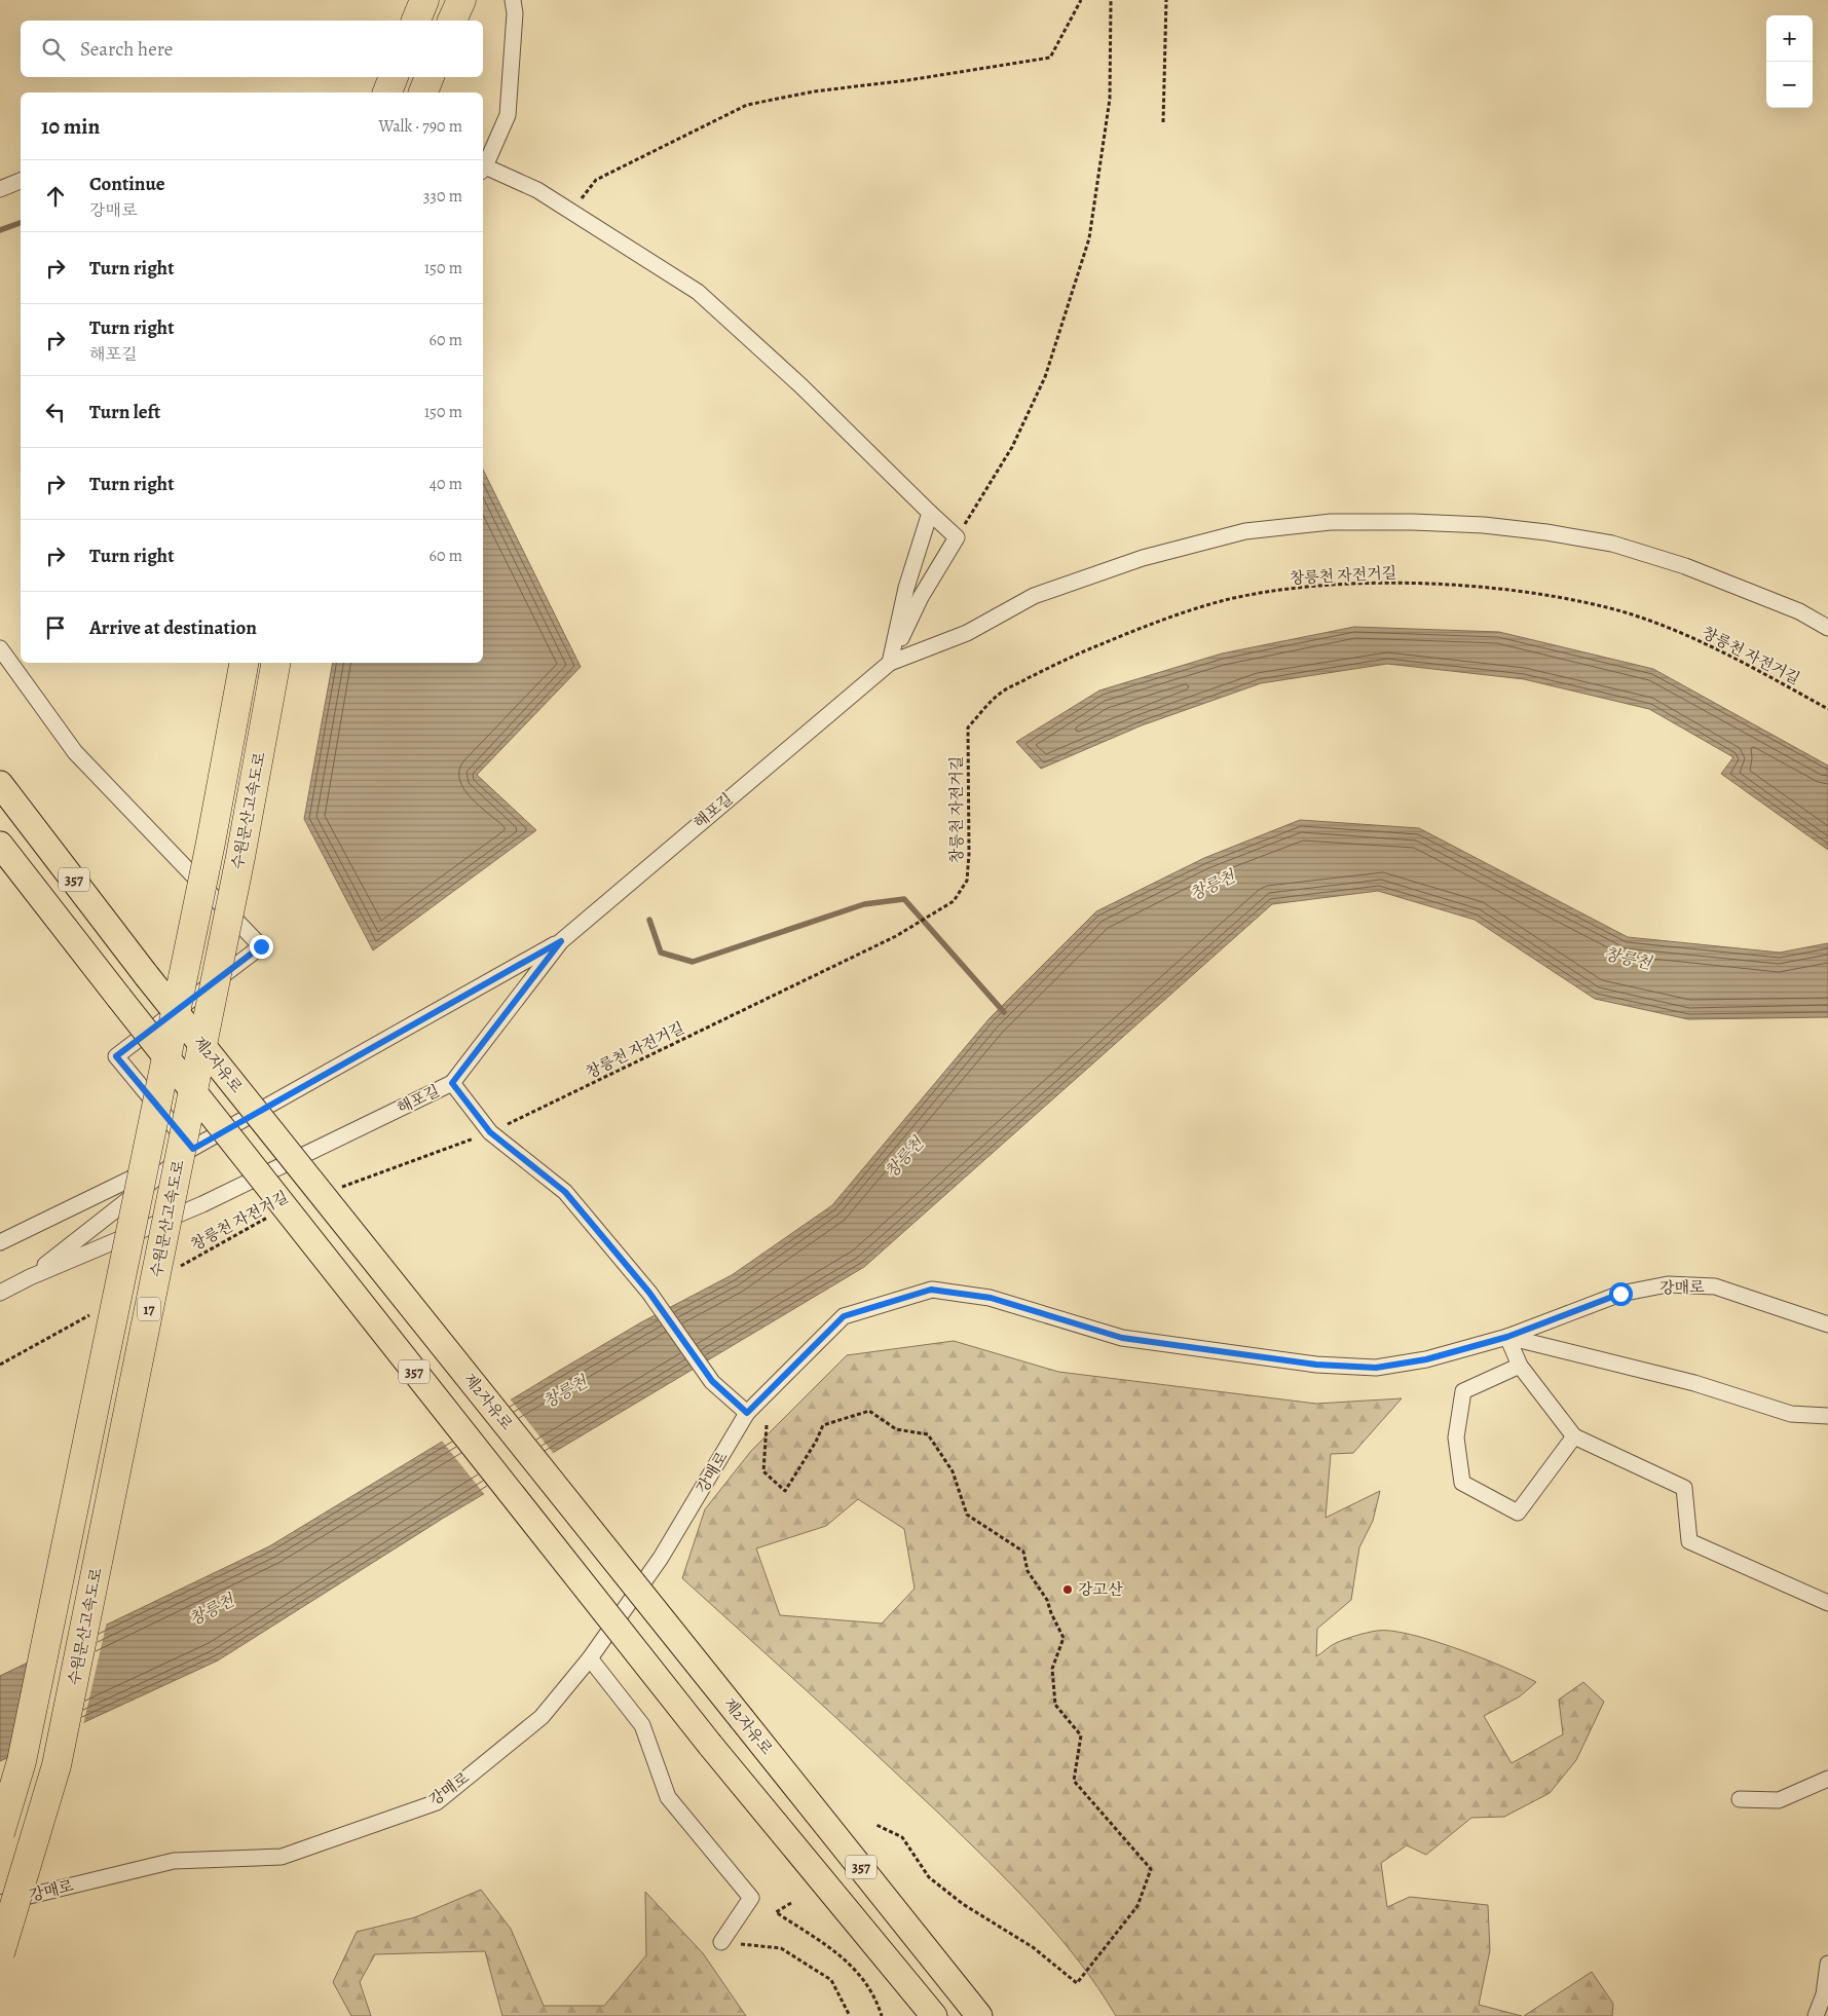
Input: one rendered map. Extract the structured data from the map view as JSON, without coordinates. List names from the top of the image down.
{
  "streets": {
    "highway": [
      "수원문산고속도로",
      "357",
      "제2자유로",
      "17"
    ],
    "street": ["해포길", "강매로"],
    "path": ["창릉천 자전거길"]
  },
  "water": ["창릉천"],
  "places": ["강고산"],
  "page": {
    "map_buttons": ["+", "−"],
    "search": "Search here",
    "heading": ["10 min", "Walk · 790 m"],
    "list": [
      ["Continue", "강매로", "330 m"],
      ["Turn right", "150 m"],
      ["Turn right", "해포길", "60 m"],
      ["Turn left", "150 m"],
      ["Turn right", "40 m"],
      ["Turn right", "60 m"],
      "Arrive at destination"
    ]
  }
}
